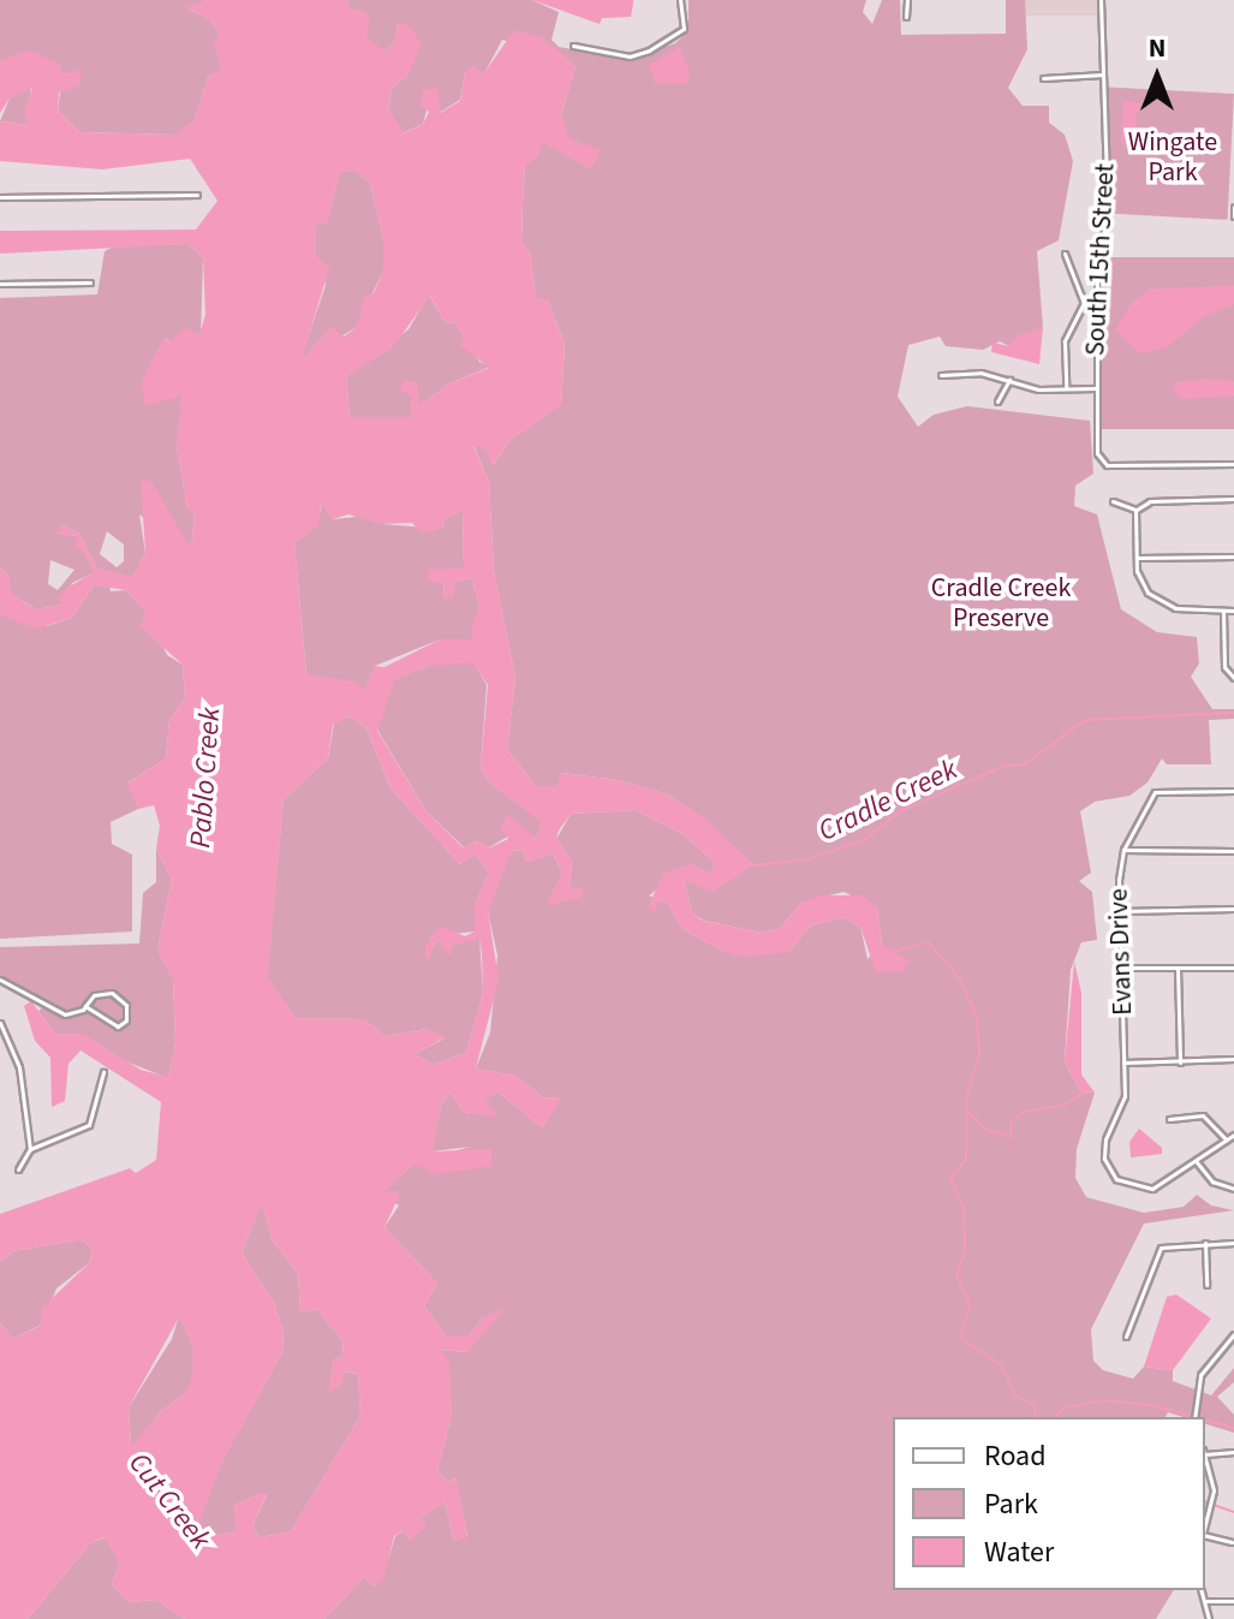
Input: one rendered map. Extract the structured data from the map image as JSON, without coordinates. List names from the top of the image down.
{
  "streets": {
    "street": ["South 15th Street", "Evans Drive"]
  },
  "water": ["Pablo Creek", "Cradle Creek", "Cut Creek"],
  "parks": ["Wingate Park", "Cradle Creek Preserve"],
  "legend": ["Road", "Park", "Water"],
  "north": "top"
}
